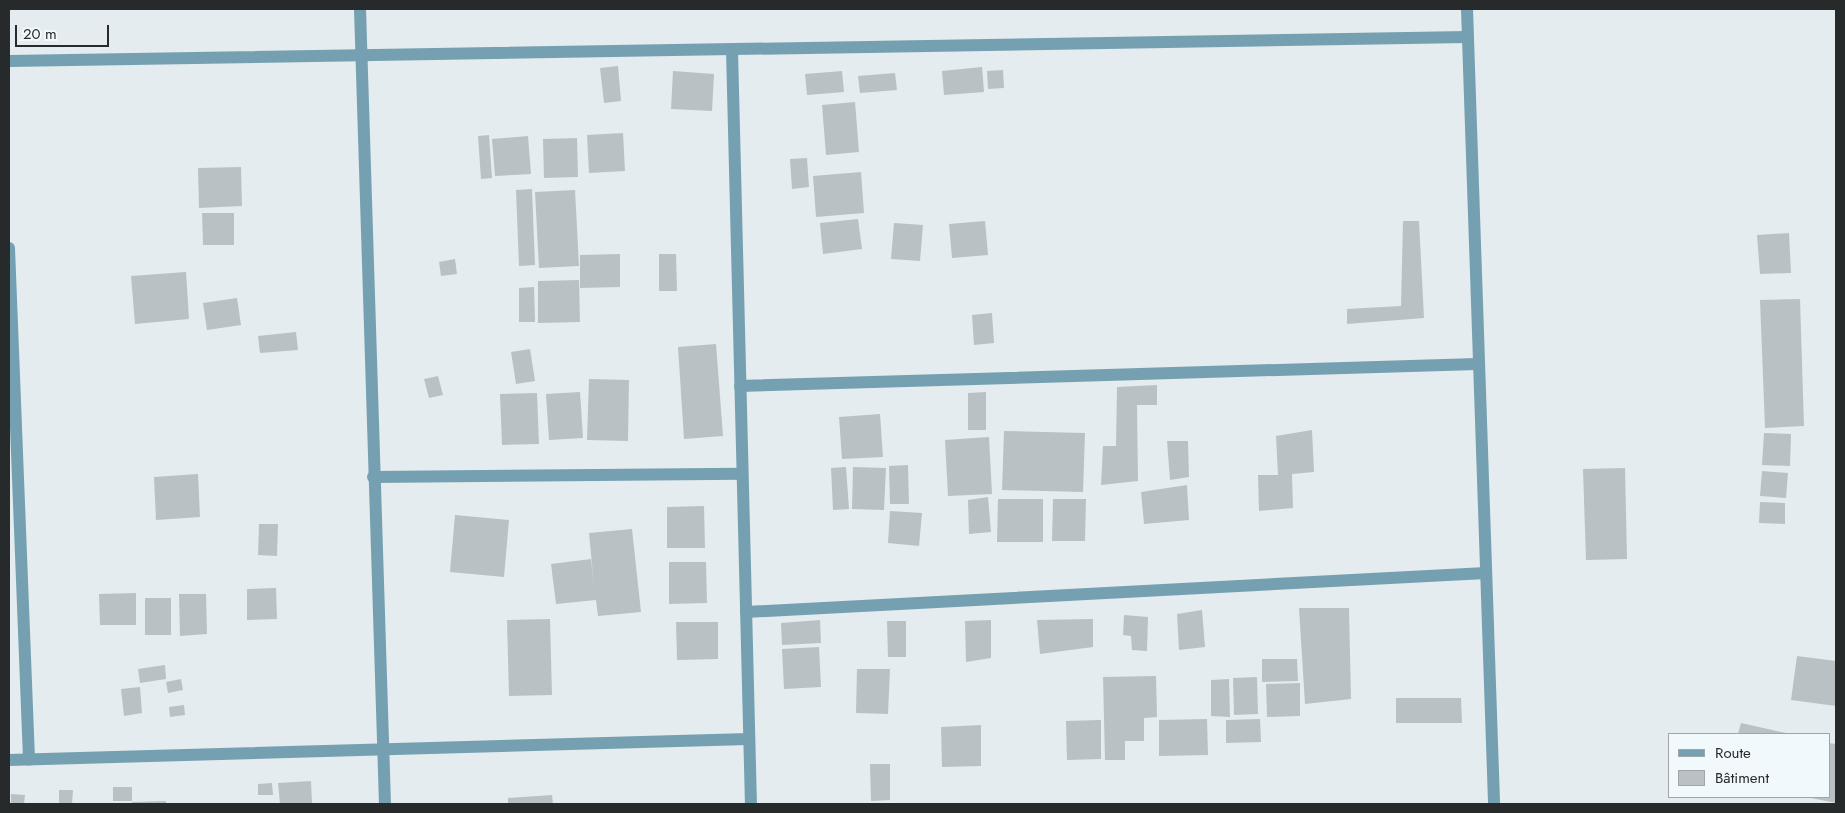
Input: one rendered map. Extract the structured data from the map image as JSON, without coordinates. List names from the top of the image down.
{
  "legend": ["Route", "Bâtiment"],
  "scale_bar": "20 m"
}
